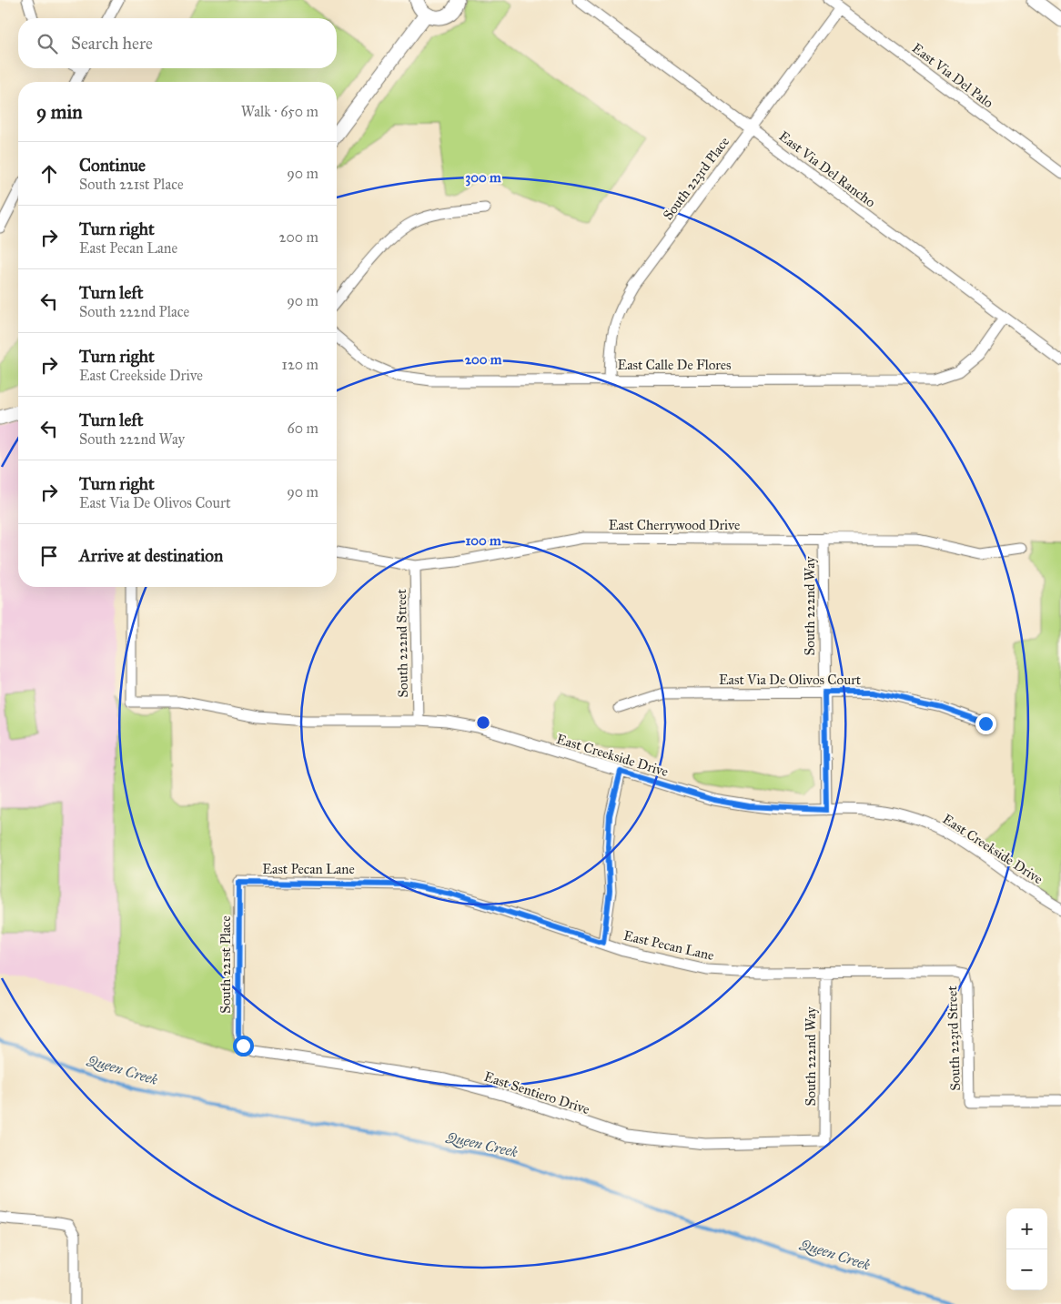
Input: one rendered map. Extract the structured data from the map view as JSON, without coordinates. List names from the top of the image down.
{
  "streets": {
    "street": [
      "East Via Del Palo",
      "East Via Del Rancho",
      "South 223rd Place",
      "East Calle De Flores",
      "East Cherrywood Drive",
      "South 222nd Way",
      "South 222nd Street",
      "East Via De Olivos Court",
      "East Creekside Drive",
      "East Pecan Lane",
      "South 221st Place",
      "South 223rd Street",
      "East Sentiero Drive"
    ]
  },
  "crossings": [
    ["East Via Del Palo", "South 223rd Place"],
    ["East Via Del Rancho", "South 223rd Place"],
    ["East Via Del Rancho", "East Calle De Flores"],
    ["South 223rd Place", "East Calle De Flores"],
    ["East Cherrywood Drive", "South 222nd Way"],
    ["East Cherrywood Drive", "South 222nd Street"],
    ["South 222nd Way", "East Via De Olivos Court"],
    ["South 222nd Way", "East Creekside Drive"],
    ["South 222nd Way", "East Pecan Lane"],
    ["South 222nd Way", "East Sentiero Drive"],
    ["South 222nd Street", "East Creekside Drive"],
    ["East Pecan Lane", "South 221st Place"],
    ["East Pecan Lane", "South 223rd Street"],
    ["South 221st Place", "East Sentiero Drive"]
  ],
  "water": ["Queen Creek"],
  "page": {
    "search": "Search here",
    "heading": ["9 min", "Walk · 650 m"],
    "list": [
      ["Continue", "South 221st Place", "90 m"],
      ["Turn right", "East Pecan Lane", "200 m"],
      ["Turn left", "South 222nd Place", "90 m"],
      ["Turn right", "East Creekside Drive", "120 m"],
      ["Turn left", "South 222nd Way", "60 m"],
      ["Turn right", "East Via De Olivos Court", "90 m"],
      "Arrive at destination"
    ],
    "map_buttons": ["+", "−"]
  },
  "rings": ["300 m", "200 m", "100 m"]
}
